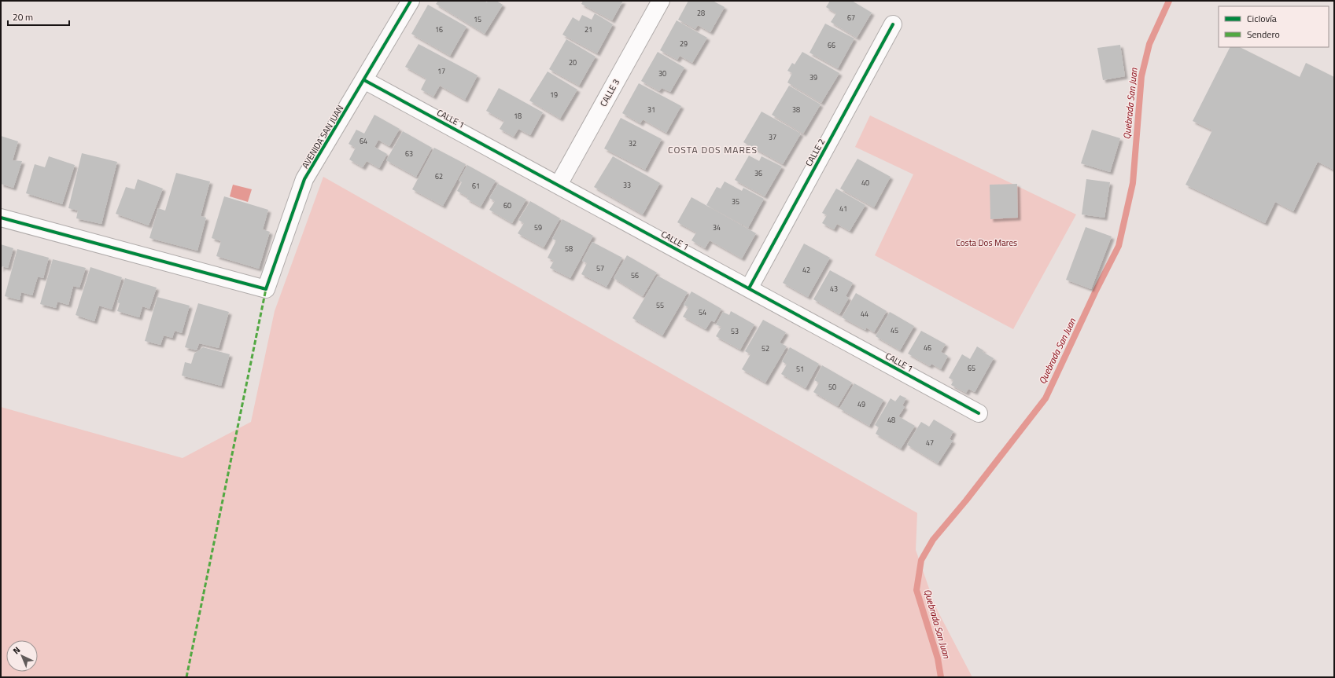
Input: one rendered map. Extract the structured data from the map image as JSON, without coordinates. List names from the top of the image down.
{
  "streets": {
    "street": [
      "CALLE 3",
      "CALLE 1",
      "AVENIDA SAN JUAN",
      "CALLE 2"
    ]
  },
  "crossings": [
    ["CALLE 3", "CALLE 1"],
    ["CALLE 1", "AVENIDA SAN JUAN"],
    ["CALLE 1", "CALLE 2"]
  ],
  "districts": ["COSTA DOS MARES"],
  "water": ["Quebrada San Juan"],
  "parks": ["Costa Dos Mares"],
  "house_numbers": [
    "28",
    "67",
    "15",
    "16",
    "21",
    "29",
    "66",
    "20",
    "17",
    "30",
    "39",
    "19",
    "31",
    "38",
    "18",
    "37",
    "64",
    "32",
    "63",
    "36",
    "62",
    "40",
    "33",
    "61",
    "35",
    "60",
    "41",
    "59",
    "34",
    "58",
    "57",
    "42",
    "56",
    "43",
    "55",
    "54",
    "44",
    "45",
    "53",
    "46",
    "52",
    "65",
    "51",
    "50",
    "49",
    "48",
    "47"
  ],
  "legend": ["Ciclovía", "Sendero"],
  "scale_bar": "20 m",
  "north": "top left"
}
